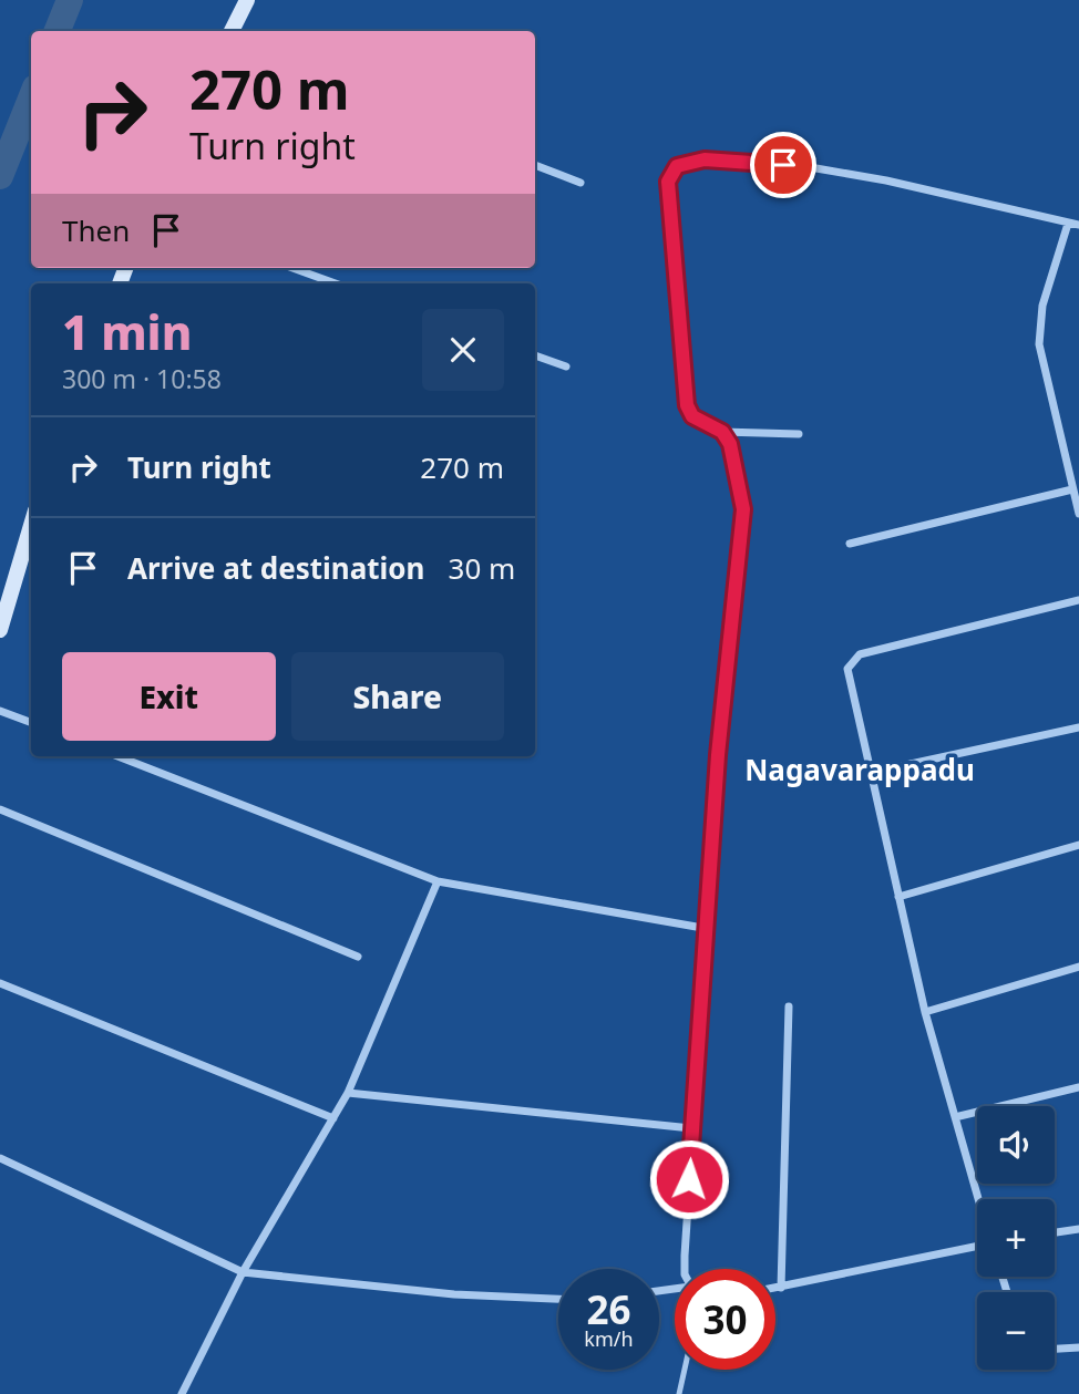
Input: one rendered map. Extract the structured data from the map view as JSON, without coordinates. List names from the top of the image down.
{
  "districts": ["Nagavarappadu"],
  "page": {
    "turn": ["270 m", "Turn right"],
    "then": "Then",
    "heading": ["1 min", "300 m · 10:58"],
    "list": [
      {
        "name": "Turn right",
        "value": "270 m"
      },
      {
        "name": "Arrive at destination",
        "value": "30 m"
      }
    ],
    "buttons": ["Exit", "Share"],
    "map_buttons": ["+", "−"],
    "speed": "26 km/h",
    "limit": "30"
  }
}
